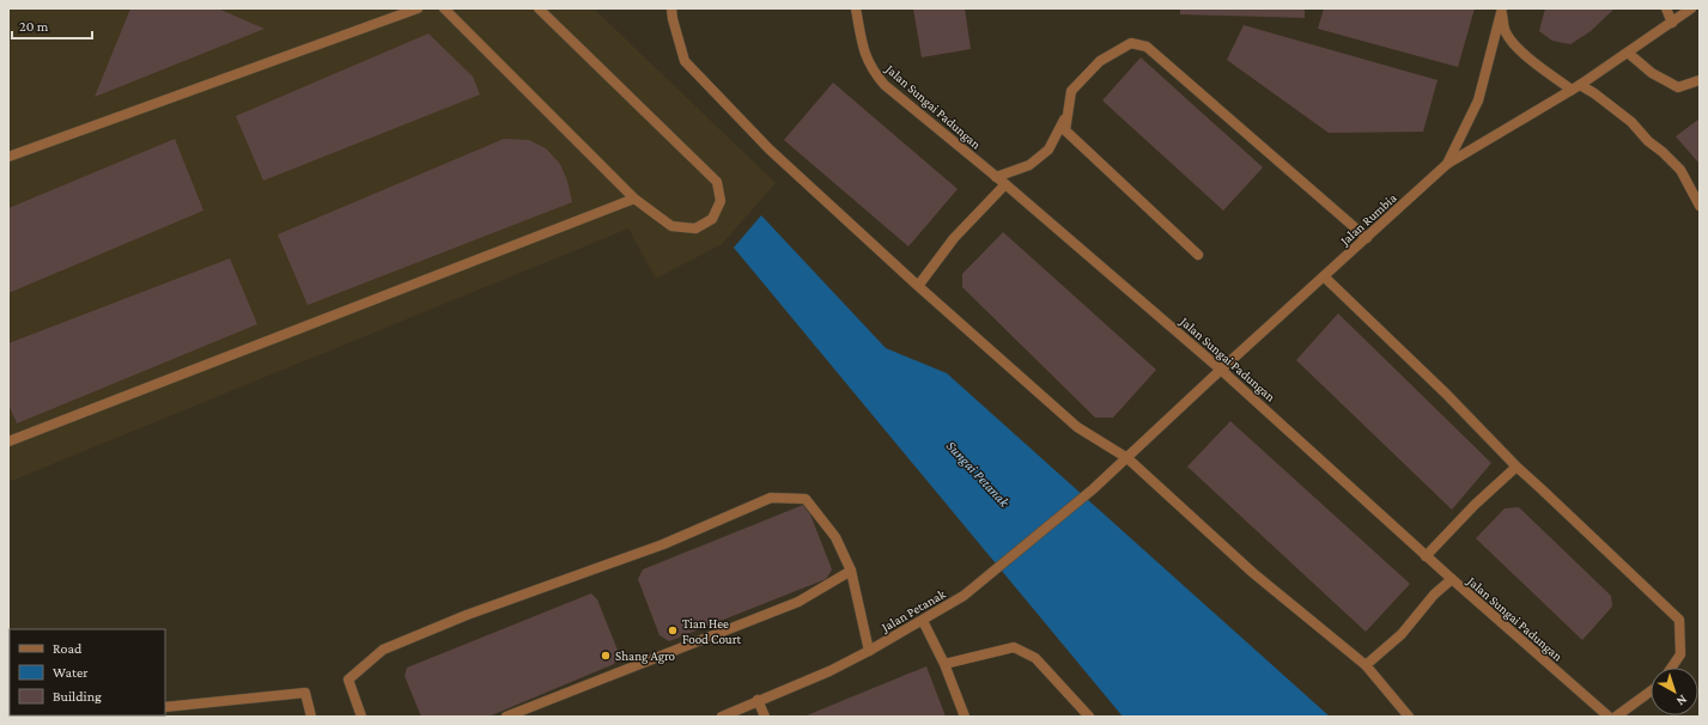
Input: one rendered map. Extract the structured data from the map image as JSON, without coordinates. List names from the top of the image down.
{
  "streets": {
    "street": ["Jalan Sungai Padungan", "Jalan Rumbia", "Jalan Petanak"]
  },
  "crossings": [
    ["Jalan Sungai Padungan", "Jalan Rumbia"],
    ["Jalan Rumbia", "Jalan Petanak"]
  ],
  "water": ["Sungai Petanak"],
  "places": ["Tian Hee Food Court", "Shang Agro"],
  "legend": ["Road", "Water", "Building"],
  "scale_bar": "20 m",
  "north": "bottom right"
}
